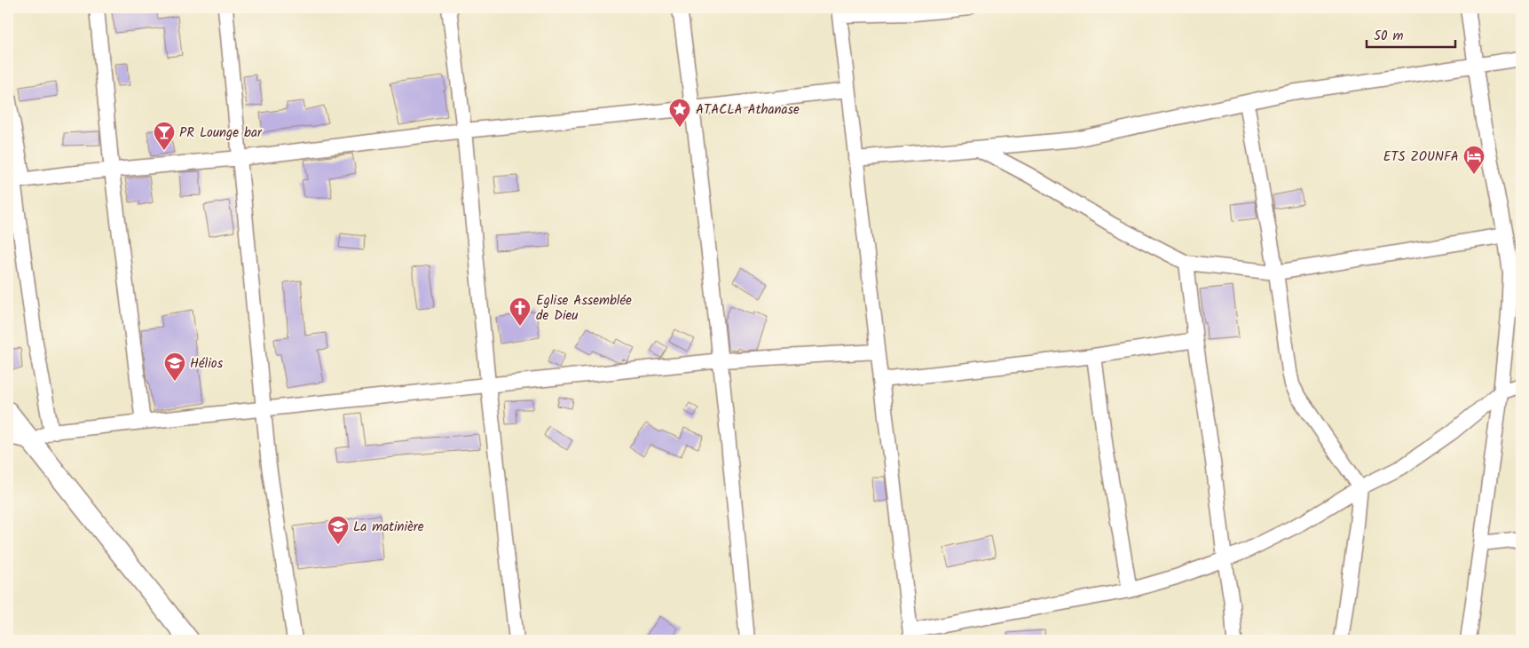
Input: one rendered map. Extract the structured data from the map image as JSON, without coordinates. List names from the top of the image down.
{
  "places": {
    "place": ["ATACLA Athanase"],
    "bar": ["PR Lounge bar"],
    "hotel": ["ETS ZOUNFA"],
    "church": ["Eglise Assemblée de Dieu"],
    "school or university": ["Hélios", "La matinière"]
  },
  "scale_bar": "50 m"
}
